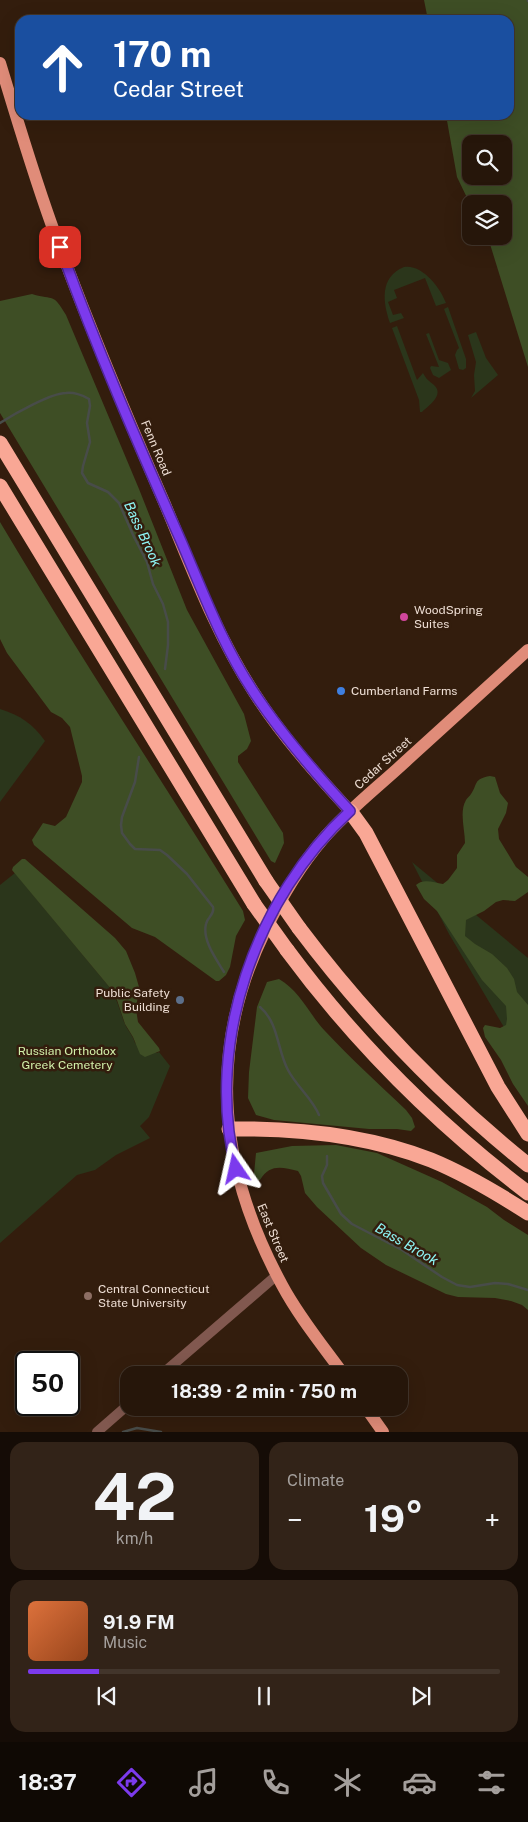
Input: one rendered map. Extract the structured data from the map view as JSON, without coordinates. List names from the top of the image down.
{
  "streets": {
    "main road": ["Fenn Road", "Cedar Street", "East Street"]
  },
  "crossings": [
    ["Fenn Road", "Cedar Street"],
    ["Cedar Street", "East Street"]
  ],
  "water": ["Bass Brook"],
  "parks": ["Russian Orthodox Greek Cemetery"],
  "places": [
    "WoodSpring Suites",
    "Cumberland Farms",
    "Public Safety Building",
    "Central Connecticut State University"
  ],
  "page": {
    "turn": ["170 m", "Cedar Street"],
    "limit": "50",
    "trip": "18:39 · 2 min · 750 m",
    "tile": [
      ["42", "km/h"],
      "Climate"
    ],
    "heat": ["−", "19°", "+"],
    "song": ["91.9 FM", "Music"],
    "tabs": "18:37"
  }
}
